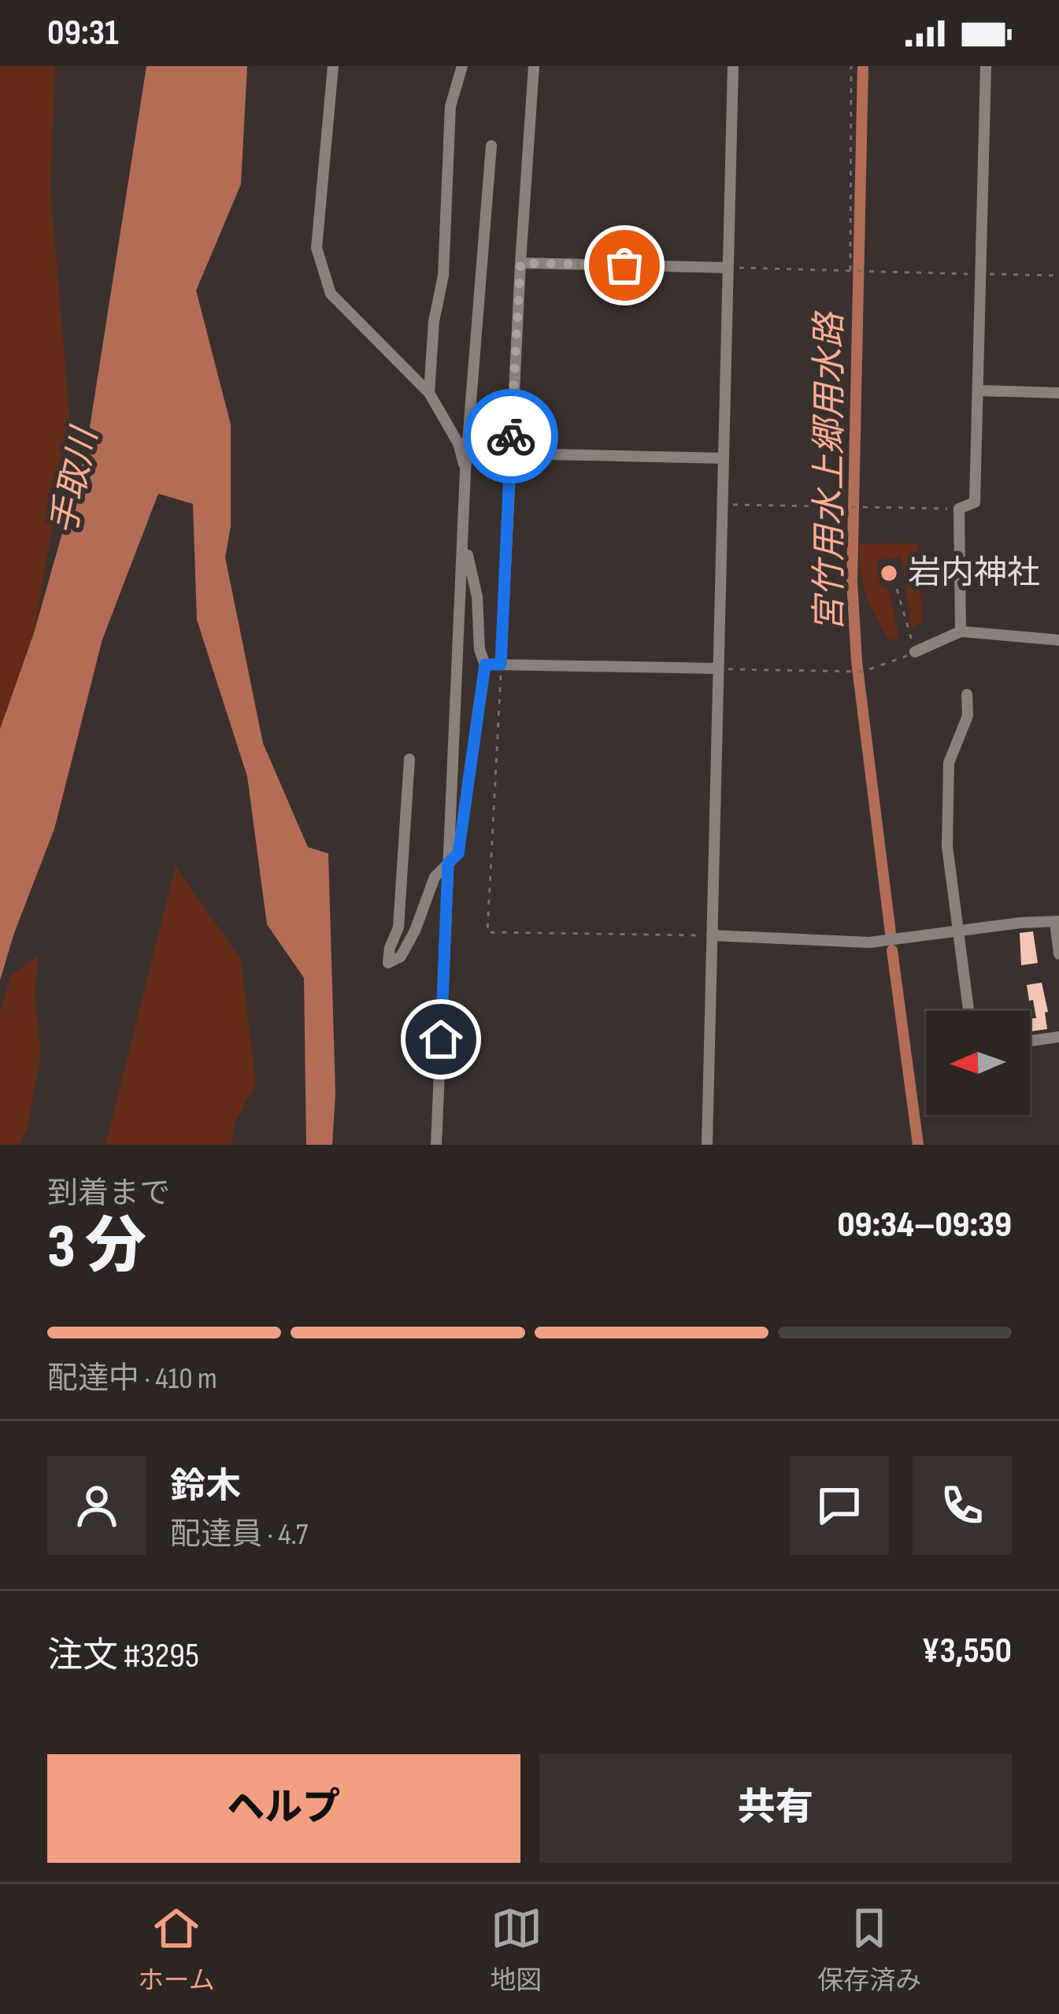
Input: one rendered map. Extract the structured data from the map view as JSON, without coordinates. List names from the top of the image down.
{
  "water": ["宮竹用水上郷用水路", "手取川"],
  "places": ["岩内神社"],
  "north": "left",
  "page": {
    "status": "09:31",
    "heading": ["3 分", "到着まで", "09:34–09:39"],
    "panel": [
      "鈴木",
      "配達員 · 4.7",
      "注文 #3295",
      "¥3,550"
    ],
    "bar": "配達中 · 410 m",
    "buttons": ["ヘルプ", "共有"],
    "tabs": ["ホーム", "地図", "保存済み"]
  }
}
